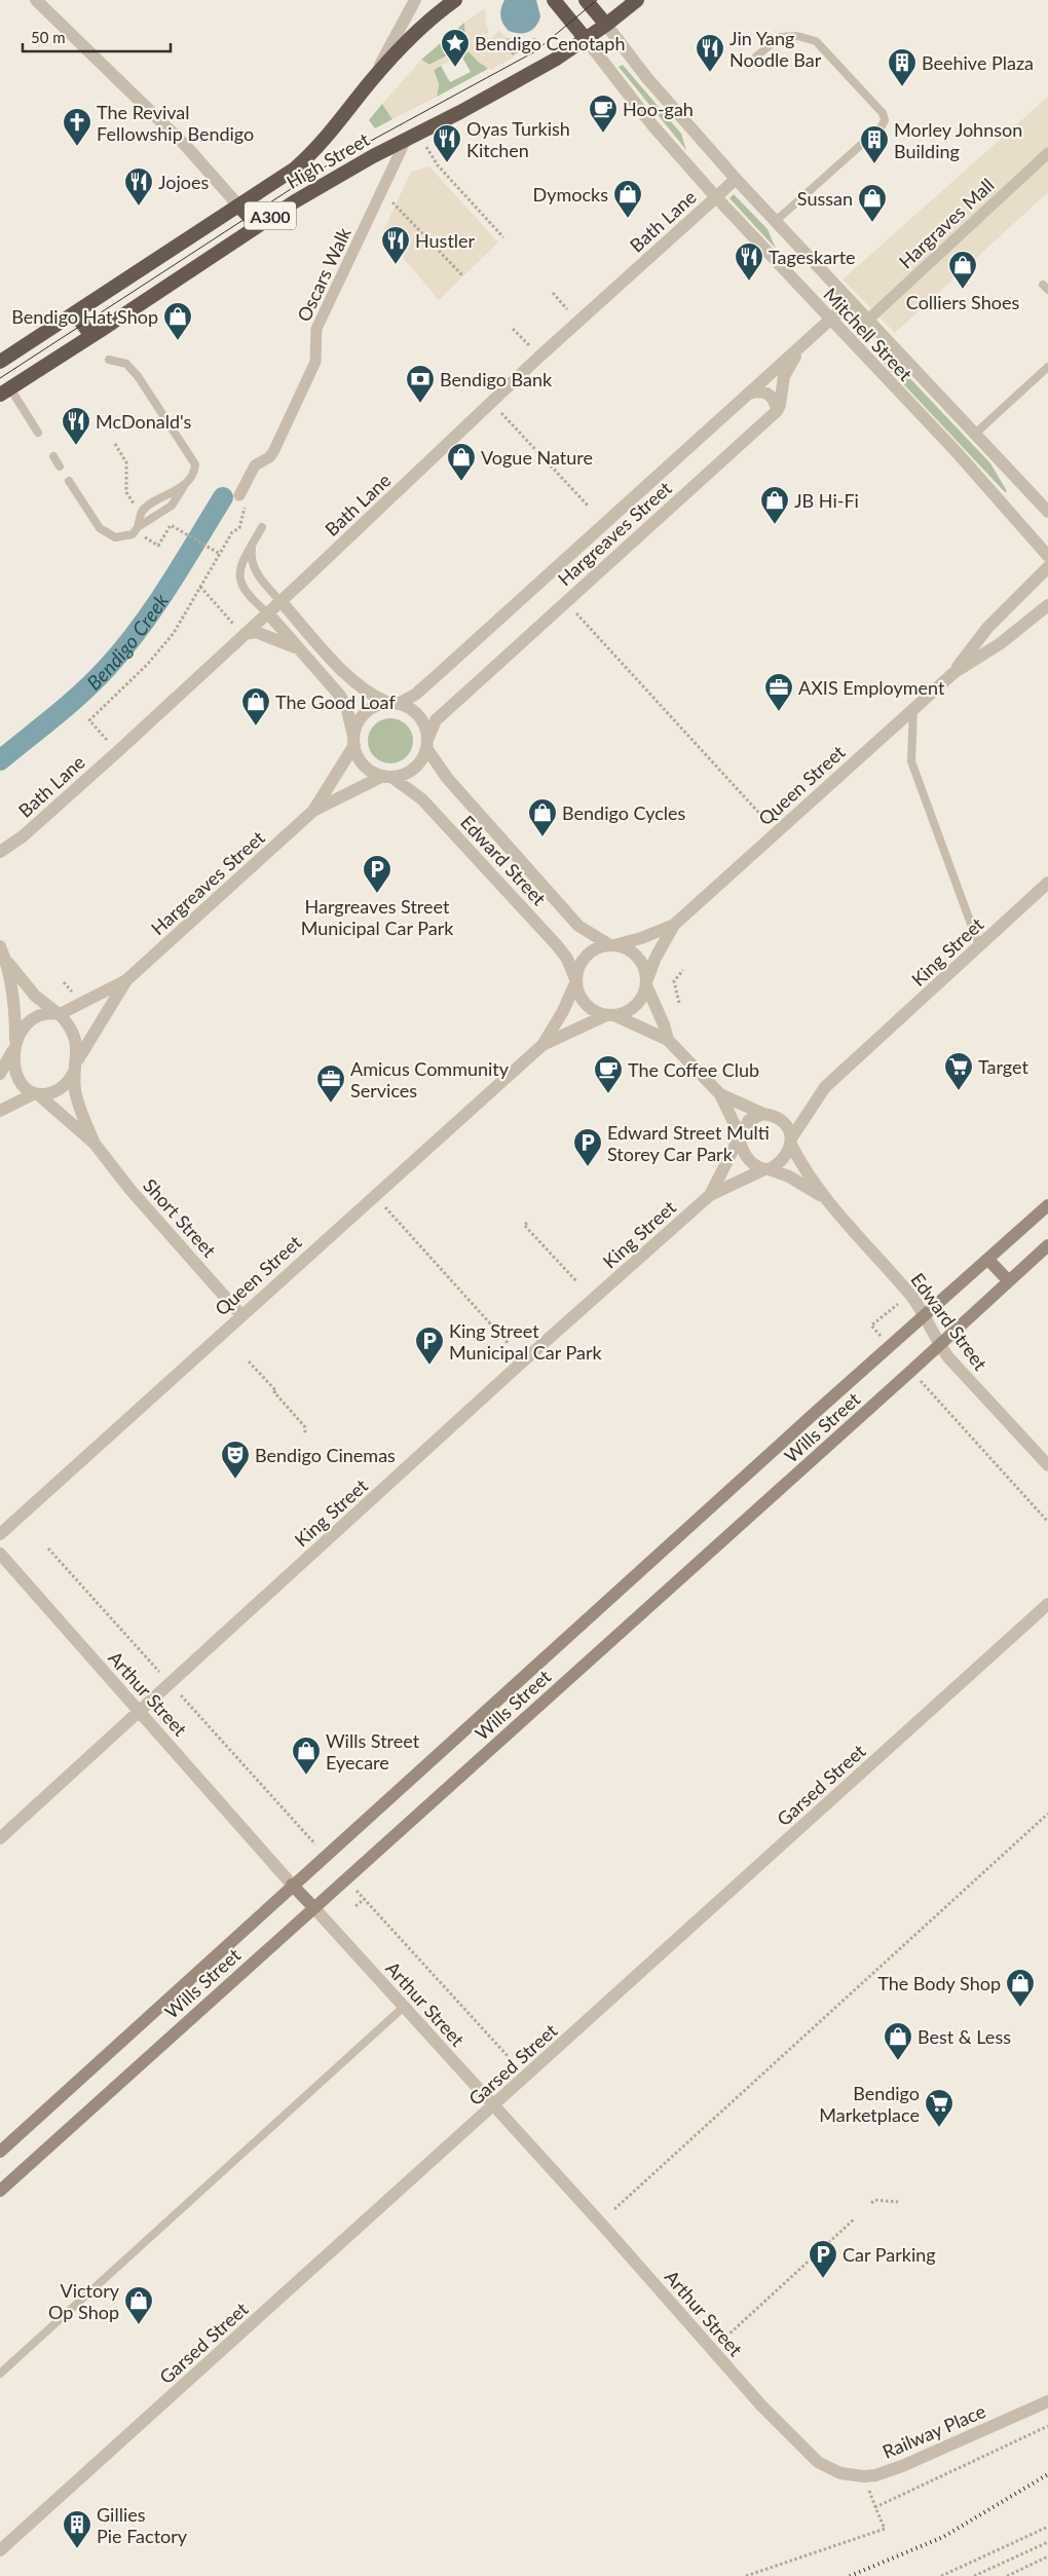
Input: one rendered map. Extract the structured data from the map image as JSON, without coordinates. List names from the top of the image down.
{
  "streets": {
    "highway": ["High Street", "A300"],
    "main road": ["Wills Street", "Arthur Street"],
    "street": [
      "Bath Lane",
      "Hargraves Mall",
      "Oscars Walk",
      "Mitchell Street",
      "Hargreaves Street",
      "Queen Street",
      "Edward Street",
      "King Street",
      "Short Street",
      "Garsed Street",
      "Railway Place"
    ]
  },
  "crossings": [
    ["High Street", "A300"],
    ["High Street", "Oscars Walk"],
    ["High Street", "Mitchell Street"],
    ["A300", "Mitchell Street"],
    ["Bath Lane", "Mitchell Street"],
    ["Hargraves Mall", "Mitchell Street"],
    ["Mitchell Street", "Hargreaves Street"],
    ["Hargreaves Street", "Edward Street"],
    ["Hargreaves Street", "Short Street"],
    ["Queen Street", "Edward Street"],
    ["Queen Street", "Short Street"],
    ["Edward Street", "King Street"],
    ["Edward Street", "Wills Street"],
    ["King Street", "Arthur Street"],
    ["Wills Street", "Arthur Street"],
    ["Arthur Street", "Garsed Street"],
    ["Arthur Street", "Railway Place"]
  ],
  "water": ["Bendigo Creek"],
  "places": {
    "place": ["Bendigo Cenotaph"],
    "restaurant": [
      "Jin Yang Noodle Bar",
      "Oyas Turkish Kitchen",
      "Jojoes",
      "Hustler",
      "Tageskarte",
      "McDonald's"
    ],
    "building": ["Beehive Plaza", "Morley Johnson Building", "Gillies Pie Factory"],
    "cafe": ["Hoo-gah", "The Coffee Club"],
    "church": ["The Revival Fellowship Bendigo"],
    "shop": [
      "Dymocks",
      "Sussan",
      "Colliers Shoes",
      "Bendigo Hat Shop",
      "Vogue Nature",
      "JB Hi-Fi",
      "The Good Loaf",
      "Bendigo Cycles",
      "Wills Street Eyecare",
      "The Body Shop",
      "Best & Less",
      "Victory Op Shop"
    ],
    "bank": ["Bendigo Bank"],
    "office": ["AXIS Employment", "Amicus Community Services"],
    "parking": [
      "Hargreaves Street Municipal Car Park",
      "Edward Street Multi Storey Car Park",
      "King Street Municipal Car Park",
      "Car Parking"
    ],
    "supermarket": ["Target", "Bendigo Marketplace"],
    "theatre": ["Bendigo Cinemas"]
  },
  "scale_bar": "50 m"
}
